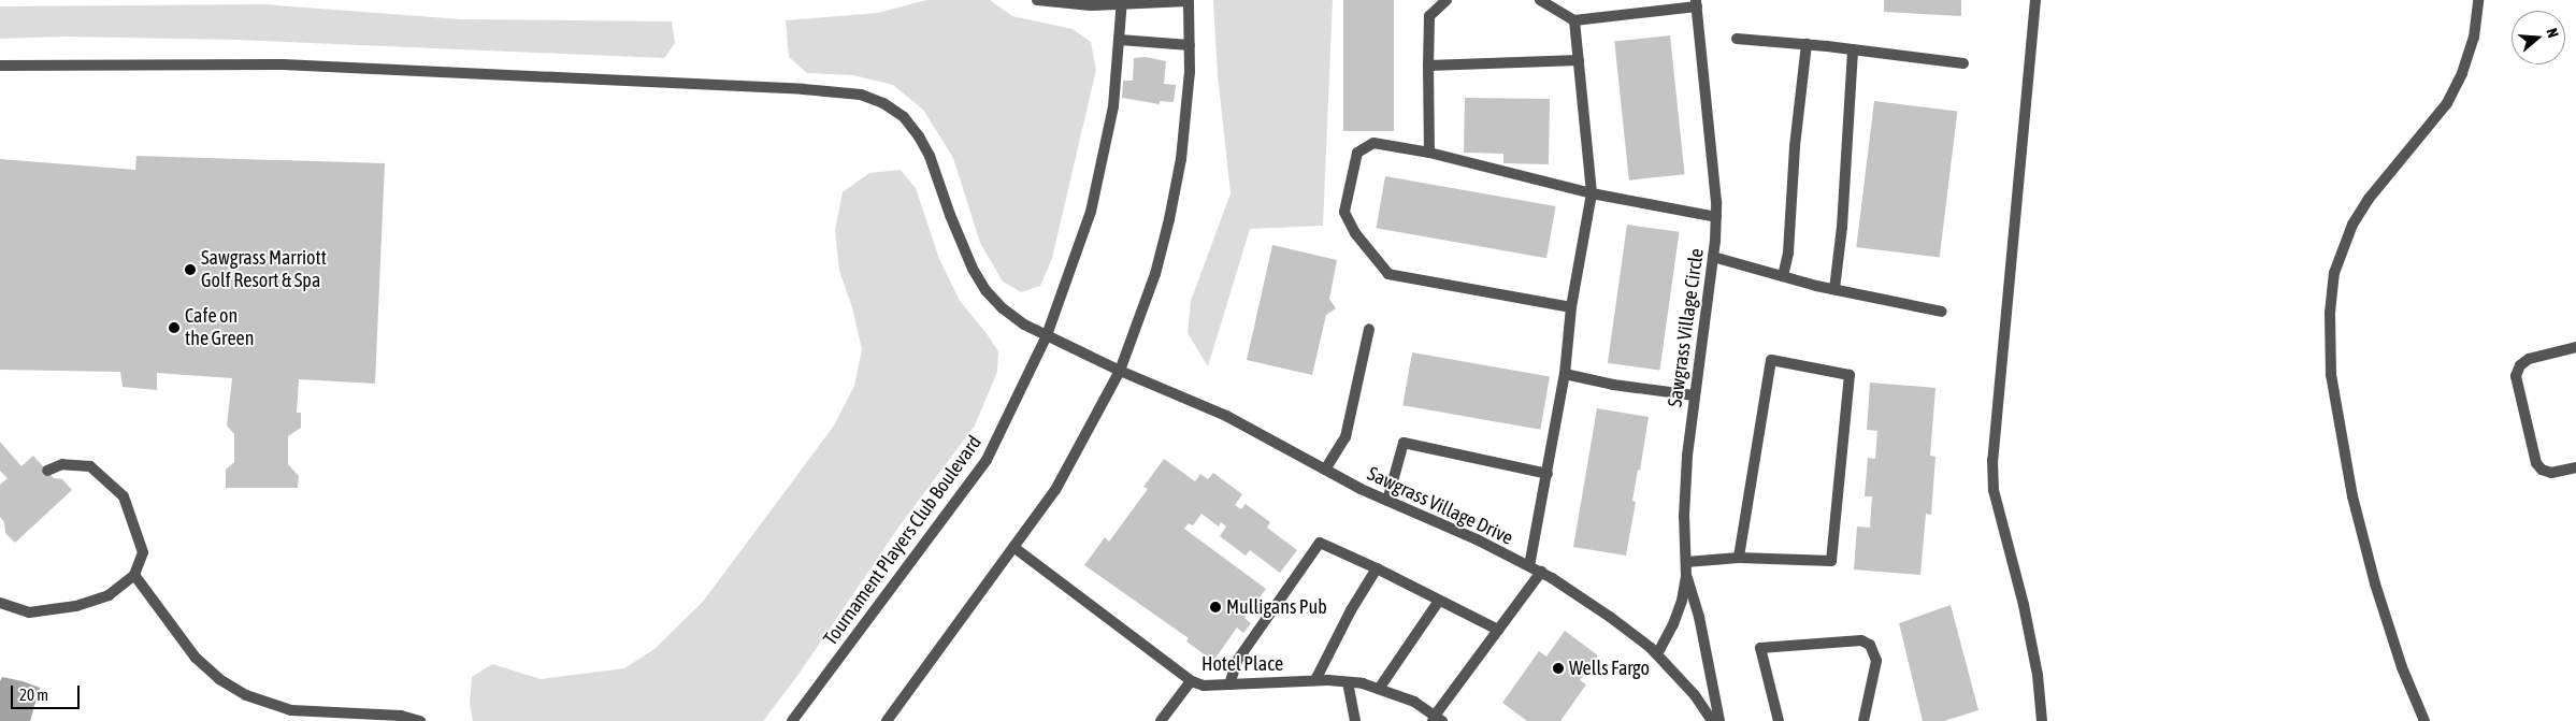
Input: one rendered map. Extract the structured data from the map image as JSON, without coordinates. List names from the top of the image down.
{
  "streets": {
    "street": [
      "Sawgrass Village Circle",
      "Sawgrass Village Drive",
      "Tournament Players Club Boulevard",
      "Hotel Place"
    ]
  },
  "crossings": [
    ["Sawgrass Village Circle", "Sawgrass Village Drive"],
    ["Sawgrass Village Drive", "Tournament Players Club Boulevard"]
  ],
  "places": [
    "Sawgrass Marriott Golf Resort & Spa",
    "Cafe on the Green",
    "Mulligans Pub",
    "Wells Fargo"
  ],
  "scale_bar": "20 m",
  "north": "right"
}
